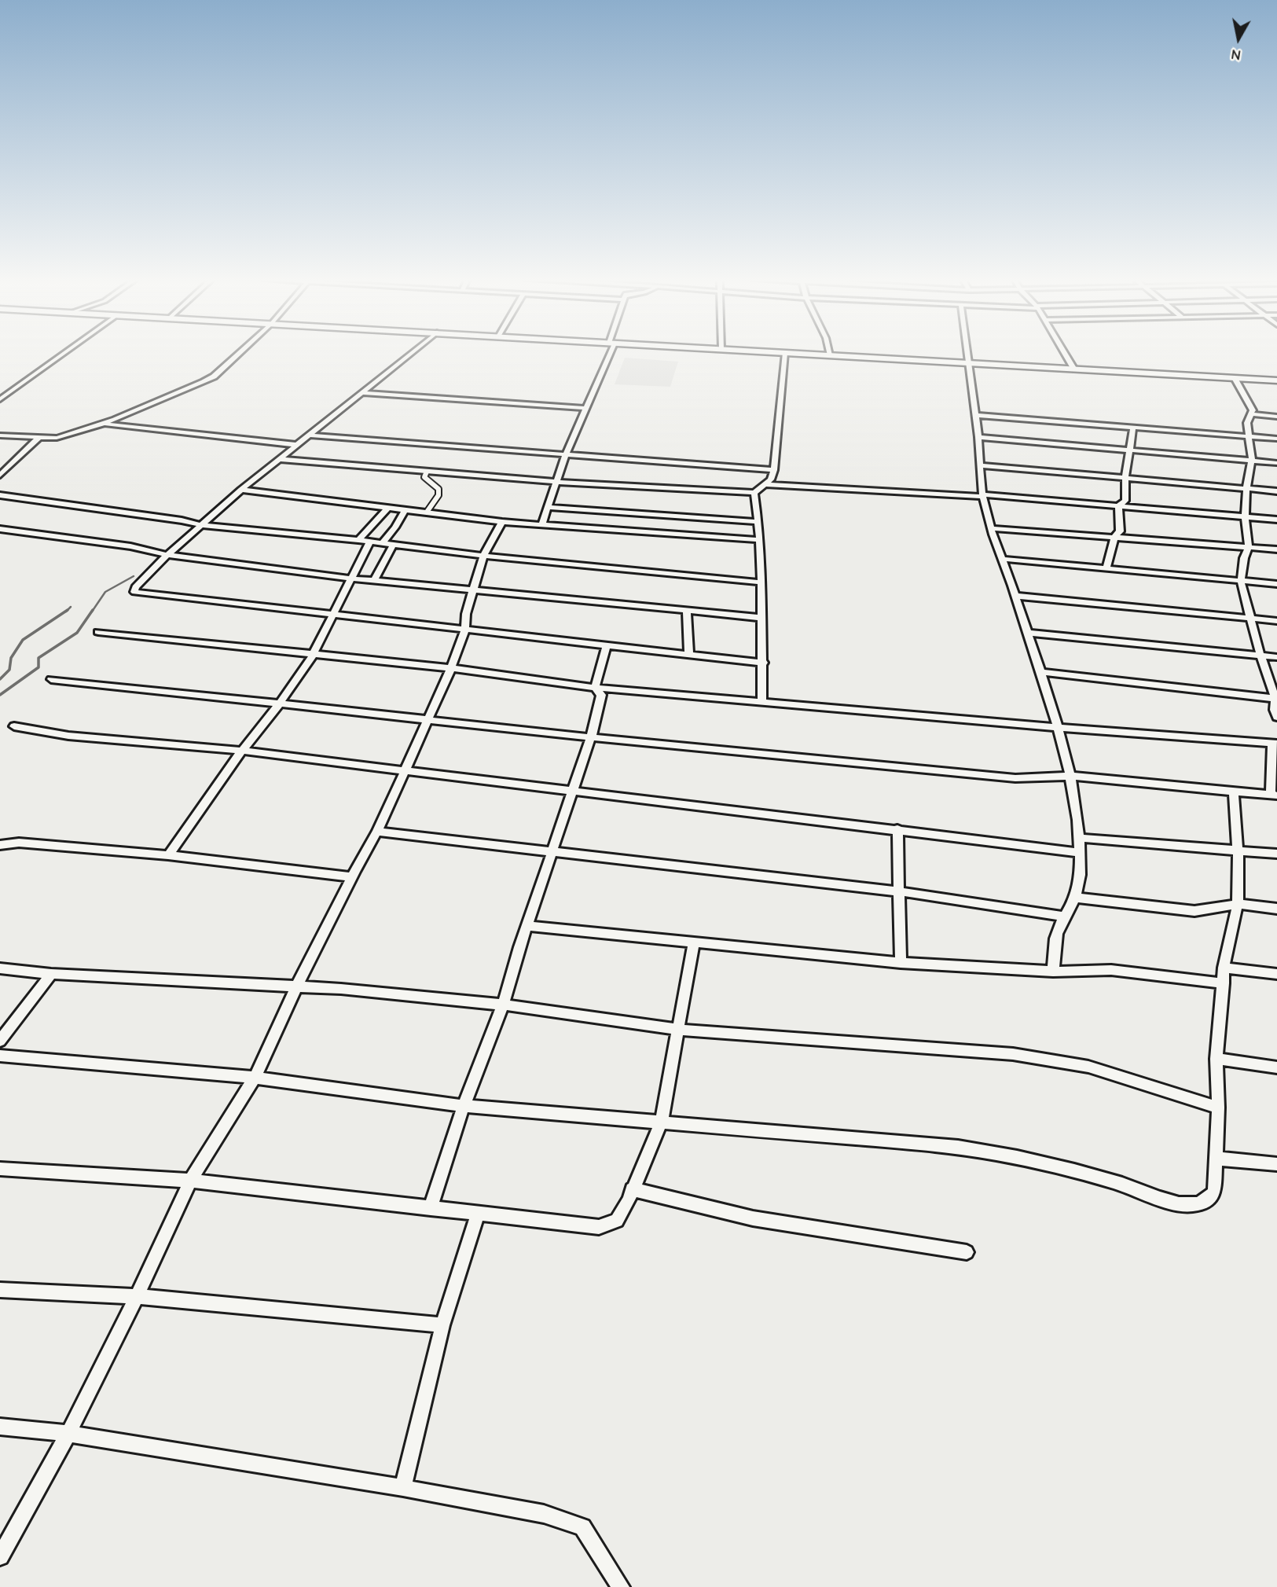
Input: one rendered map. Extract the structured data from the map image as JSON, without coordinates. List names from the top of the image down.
{
  "north": "bottom"
}
